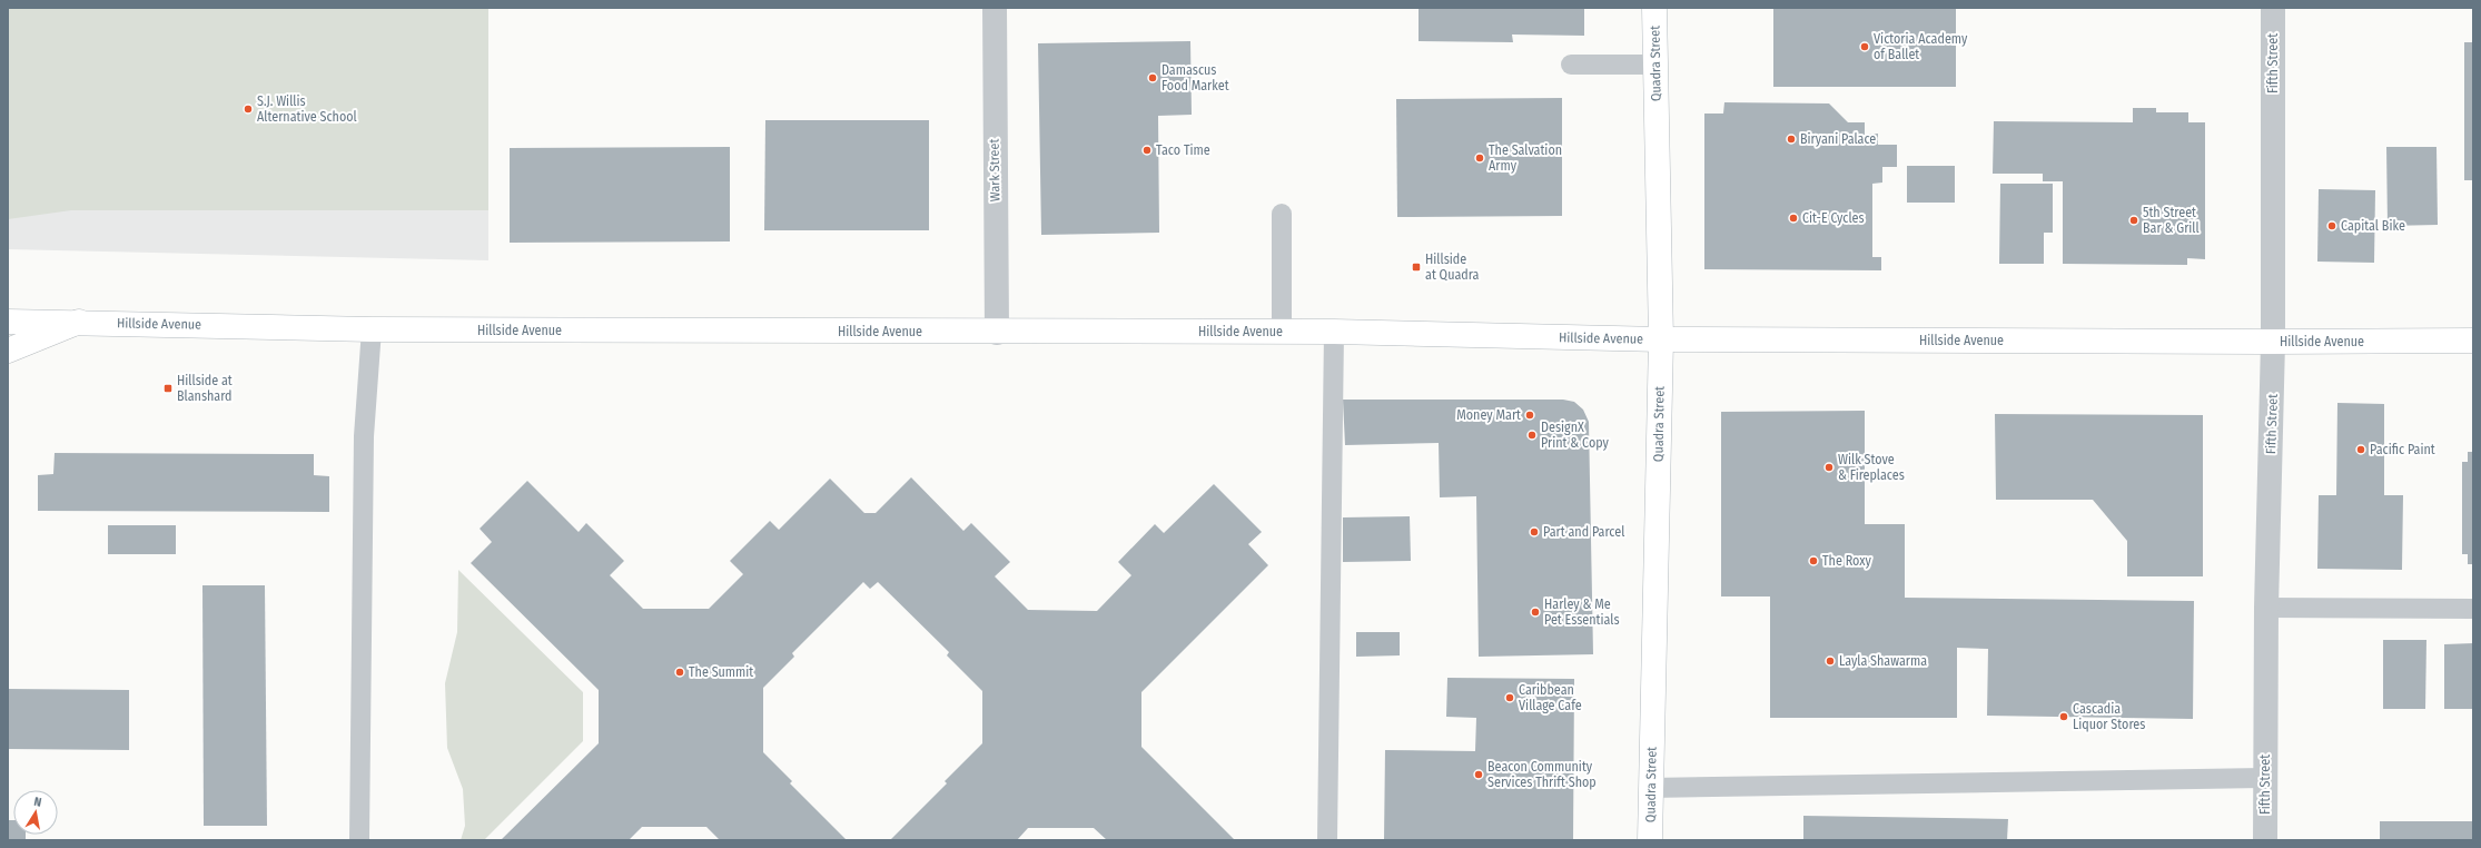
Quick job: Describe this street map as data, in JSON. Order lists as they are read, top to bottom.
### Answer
{
  "streets": {
    "main road": ["Quadra Street", "Hillside Avenue"],
    "street": ["Fifth Street", "Wark Street"]
  },
  "crossings": [
    ["Quadra Street", "Hillside Avenue"],
    ["Fifth Street", "Hillside Avenue"],
    ["Wark Street", "Hillside Avenue"]
  ],
  "places": {
    "other": [
      "Victoria Academy of Ballet",
      "Damascus Food Market",
      "S.J. Willis Alternative School",
      "Biryani Palace",
      "Taco Time",
      "The Salvation Army",
      "Cit-E Cycles",
      "5th Street Bar & Grill",
      "Capital Bike",
      "Money Mart",
      "DesignX Print & Copy",
      "Pacific Paint",
      "Wilk Stove & Fireplaces",
      "Part and Parcel",
      "The Roxy",
      "Harley & Me Pet Essentials",
      "Layla Shawarma",
      "The Summit",
      "Caribbean Village Cafe",
      "Cascadia Liquor Stores",
      "Beacon Community Services Thrift Shop"
    ],
    "transit": ["Hillside at Quadra", "Hillside at Blanshard"]
  },
  "north": "top"
}
